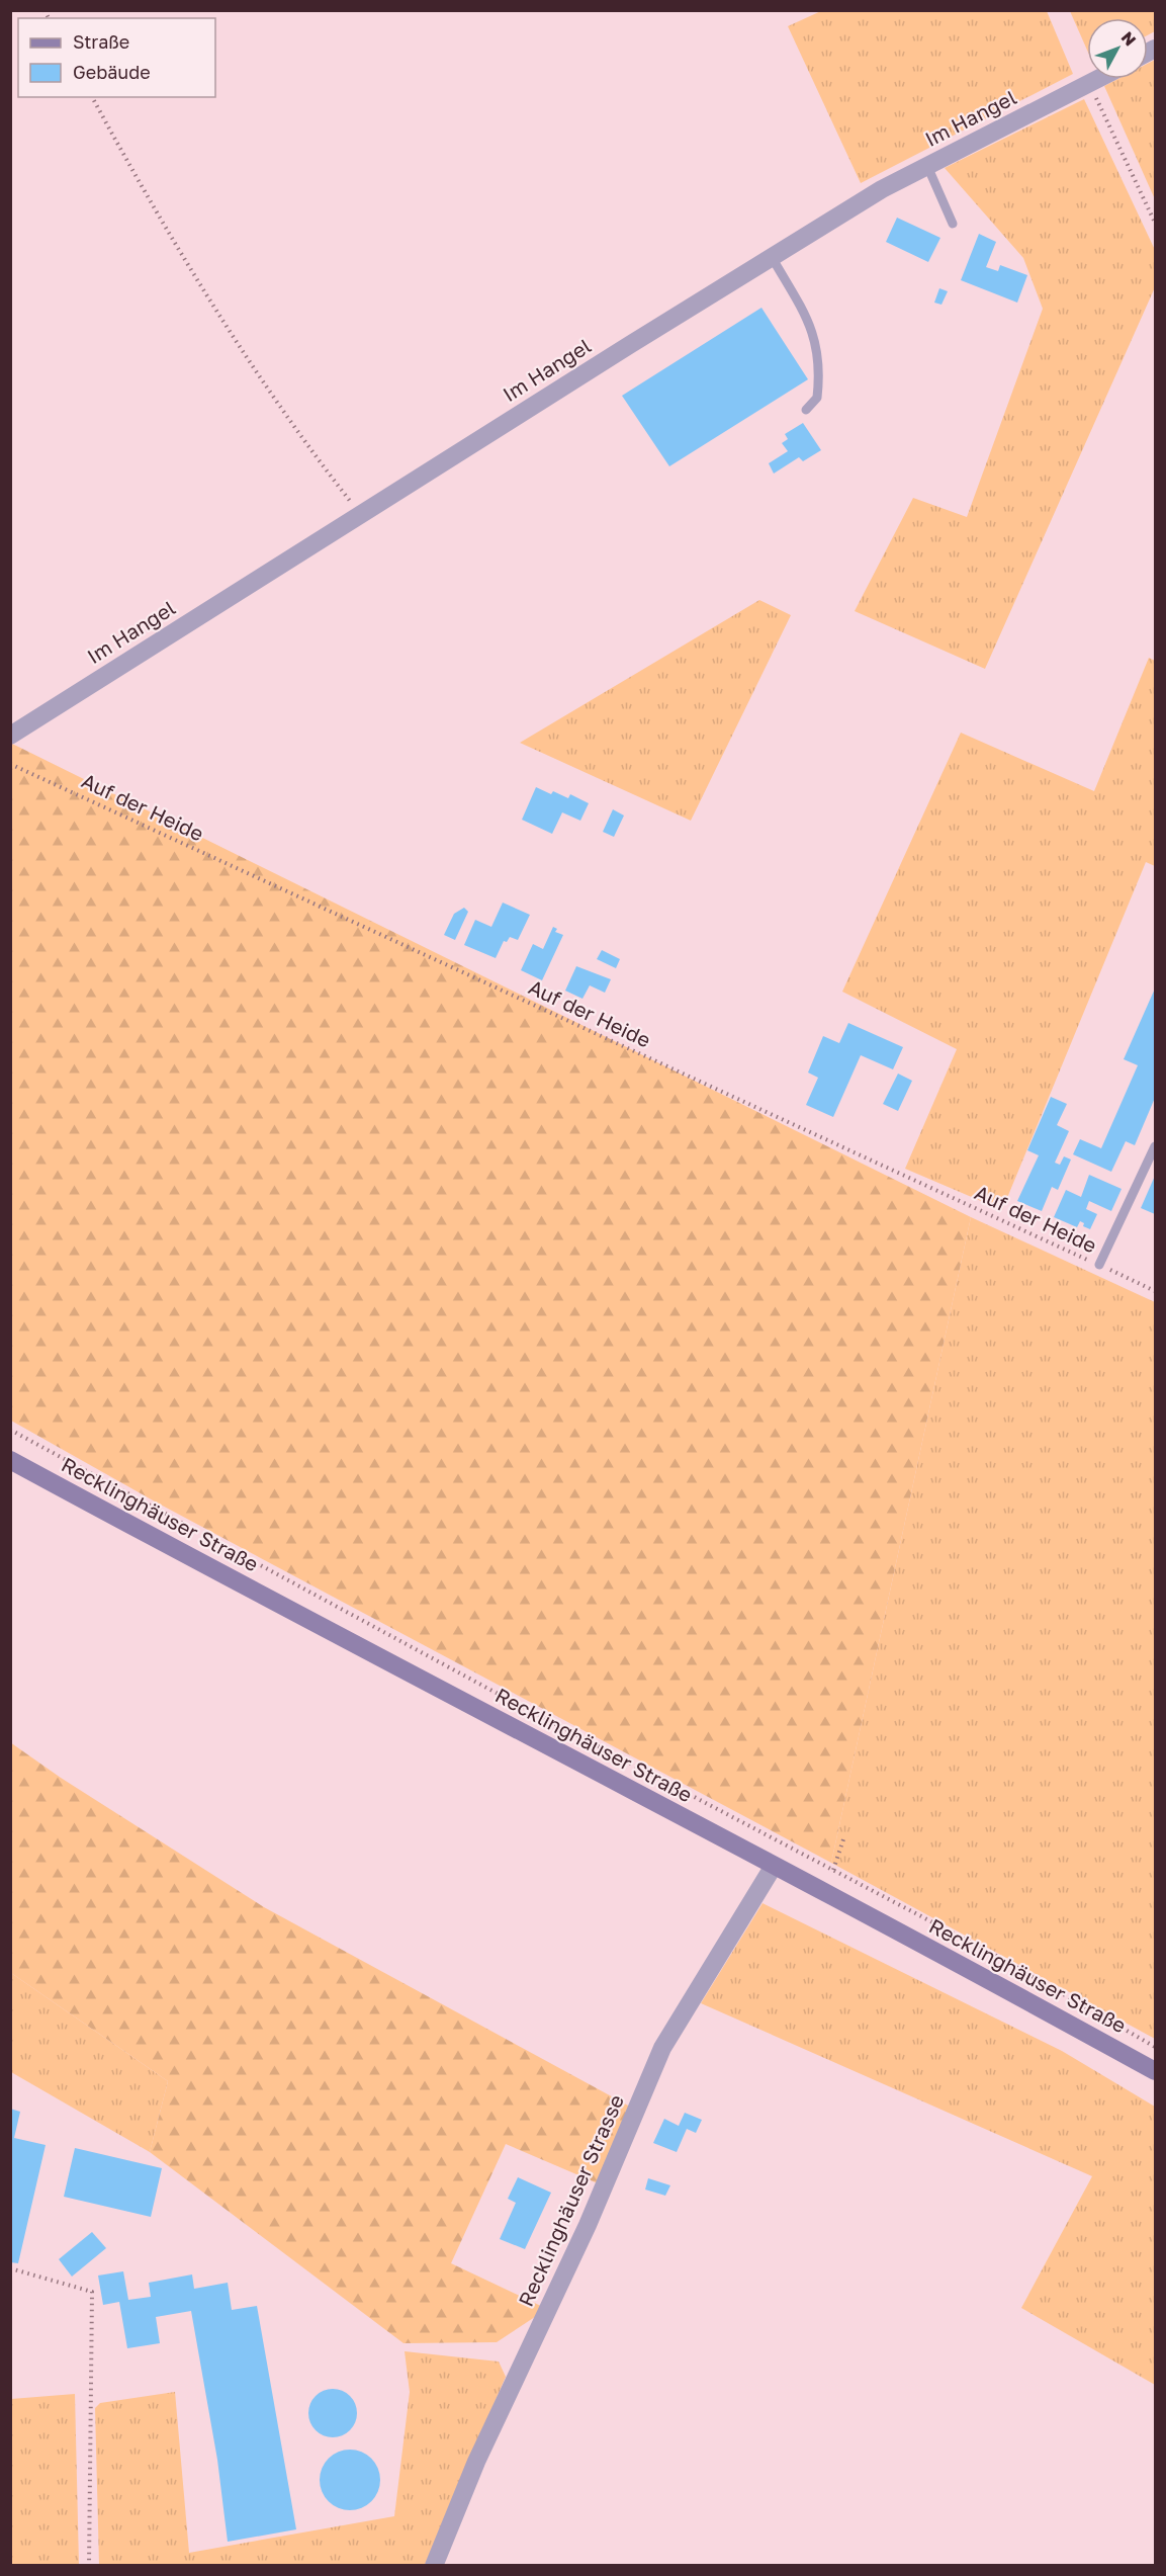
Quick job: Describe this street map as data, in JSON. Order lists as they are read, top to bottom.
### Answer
{
  "streets": {
    "main road": ["Recklinghäuser Straße"],
    "street": ["Im Hangel", "Recklinghäuser Strasse"],
    "path": ["Auf der Heide"]
  },
  "crossings": [
    ["Recklinghäuser Straße", "Recklinghäuser Strasse"]
  ],
  "legend": ["Straße", "Gebäude"],
  "north": "top right"
}
